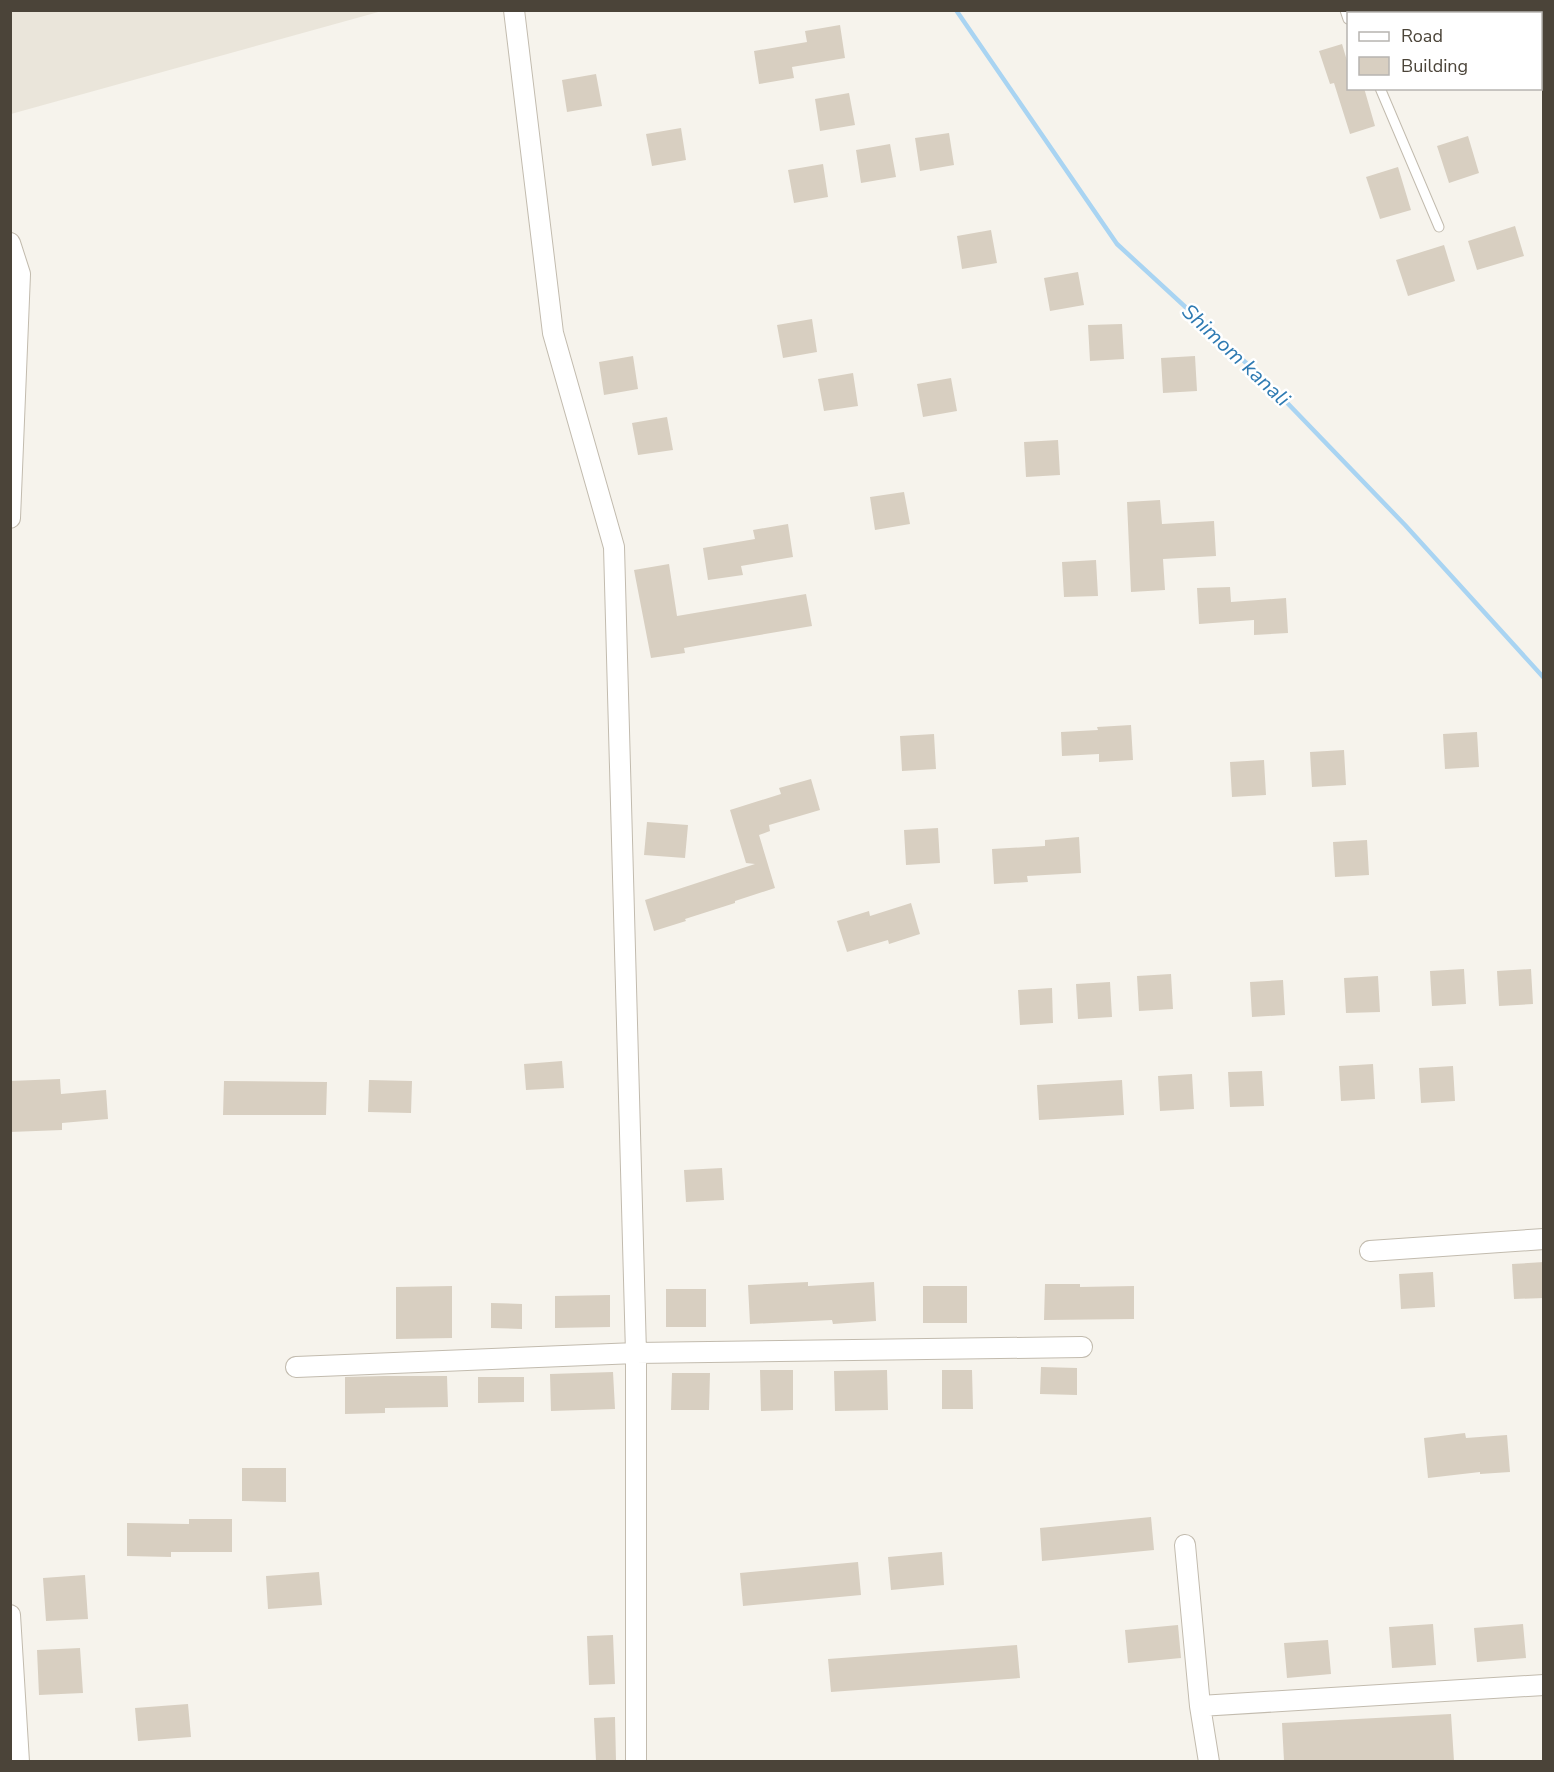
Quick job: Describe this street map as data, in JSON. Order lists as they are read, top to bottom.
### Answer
{
  "water": ["Shimom kanali"],
  "legend": ["Road", "Building"]
}
